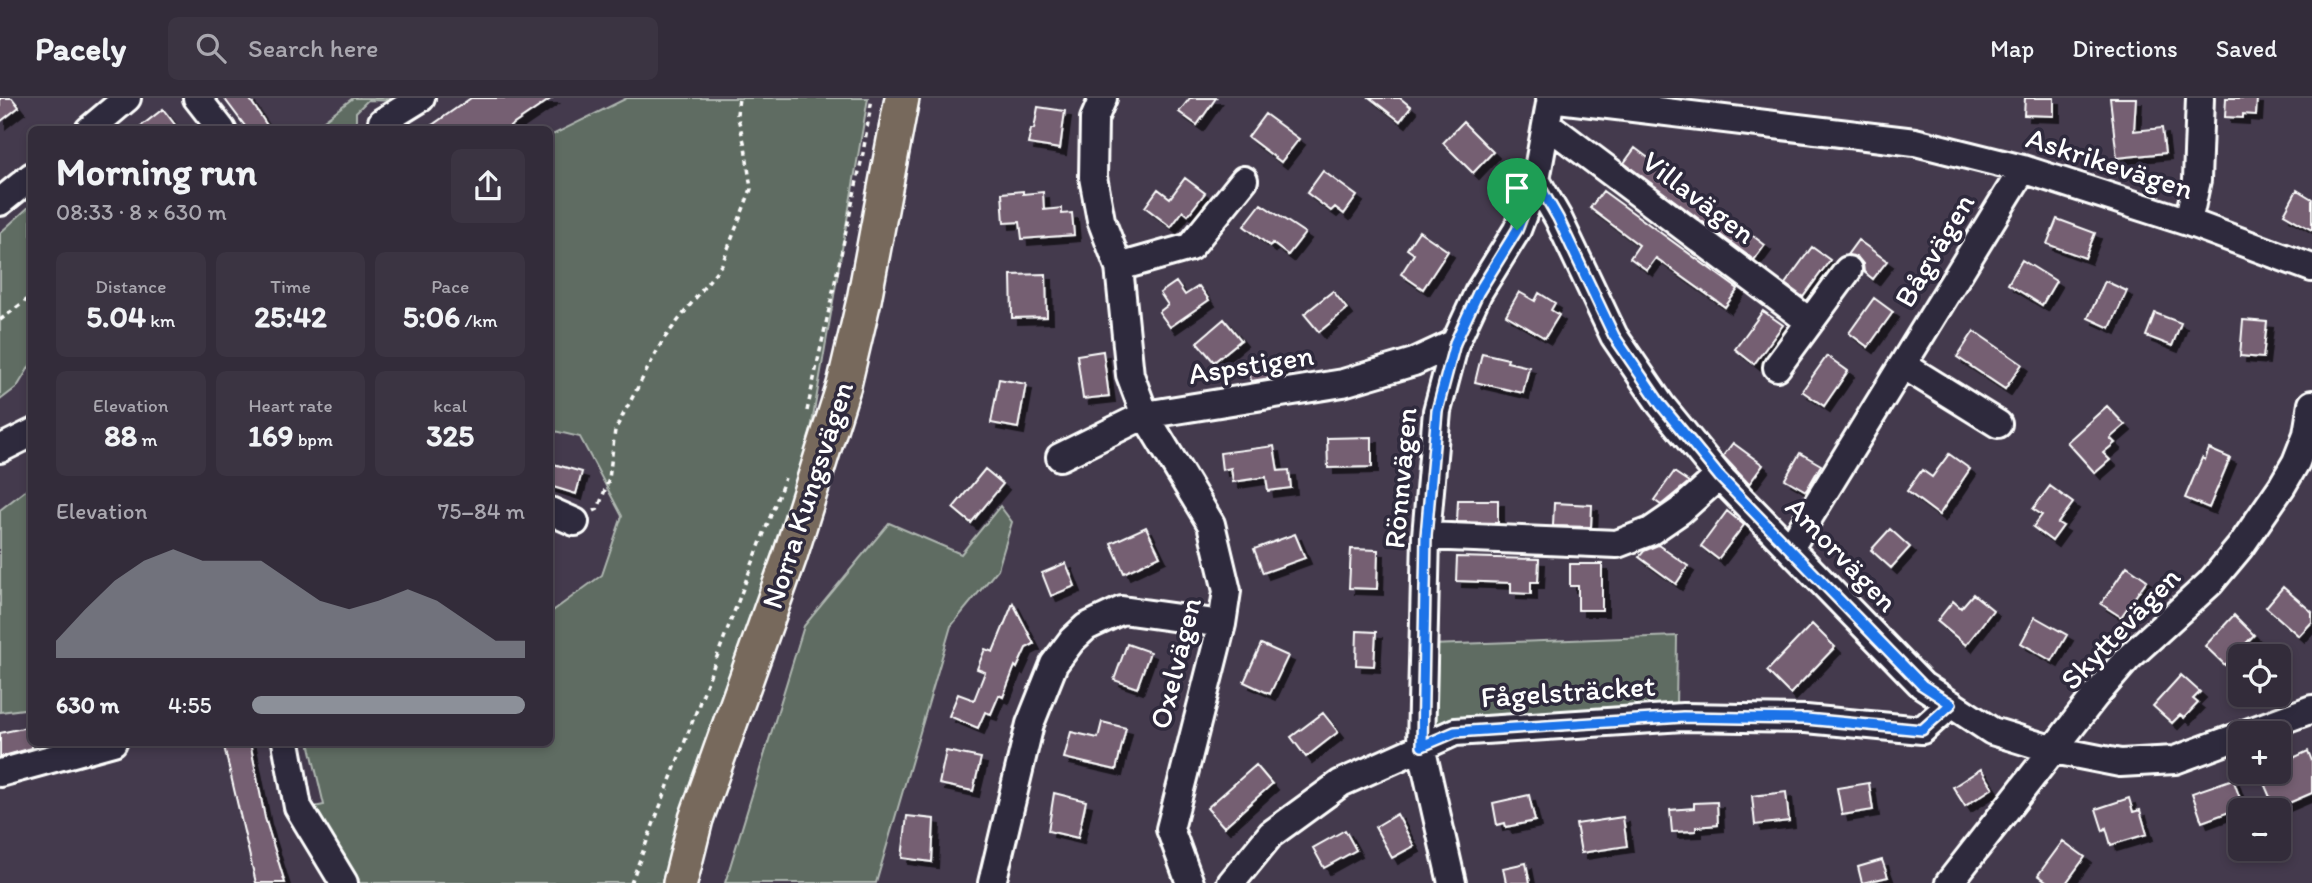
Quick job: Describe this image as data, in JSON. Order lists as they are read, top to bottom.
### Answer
{
  "streets": {
    "main road": ["Norra Kungsvägen"],
    "street": [
      "Askrikevägen",
      "Villavägen",
      "Bågvägen",
      "Aspstigen",
      "Rönnvägen",
      "Amorvägen",
      "Skyttevägen",
      "Oxelvägen",
      "Fågelsträcket"
    ]
  },
  "crossings": [
    ["Askrikevägen", "Bågvägen"],
    ["Askrikevägen", "Rönnvägen"],
    ["Villavägen", "Rönnvägen"],
    ["Bågvägen", "Amorvägen"],
    ["Aspstigen", "Rönnvägen"],
    ["Aspstigen", "Oxelvägen"],
    ["Rönnvägen", "Amorvägen"],
    ["Rönnvägen", "Fågelsträcket"],
    ["Amorvägen", "Skyttevägen"],
    ["Amorvägen", "Fågelsträcket"]
  ],
  "page": {
    "header": "Pacely",
    "search": "Search here",
    "nav": ["Map", "Directions", "Saved"],
    "heading": ["Morning run", "08:33 · 8 × 630 m"],
    "stats": [
      ["Distance", "5.04 km"],
      ["Time", "25:42"],
      ["Pace", "5:06 /km"],
      ["Elevation", "88 m"],
      ["Heart rate", "169 bpm"],
      ["kcal", "325"]
    ],
    "chart": ["Elevation", "75–84 m"],
    "map_buttons": ["+", "−"],
    "list": [
      {
        "name": "630 m",
        "note": "4:55"
      }
    ]
  }
}
